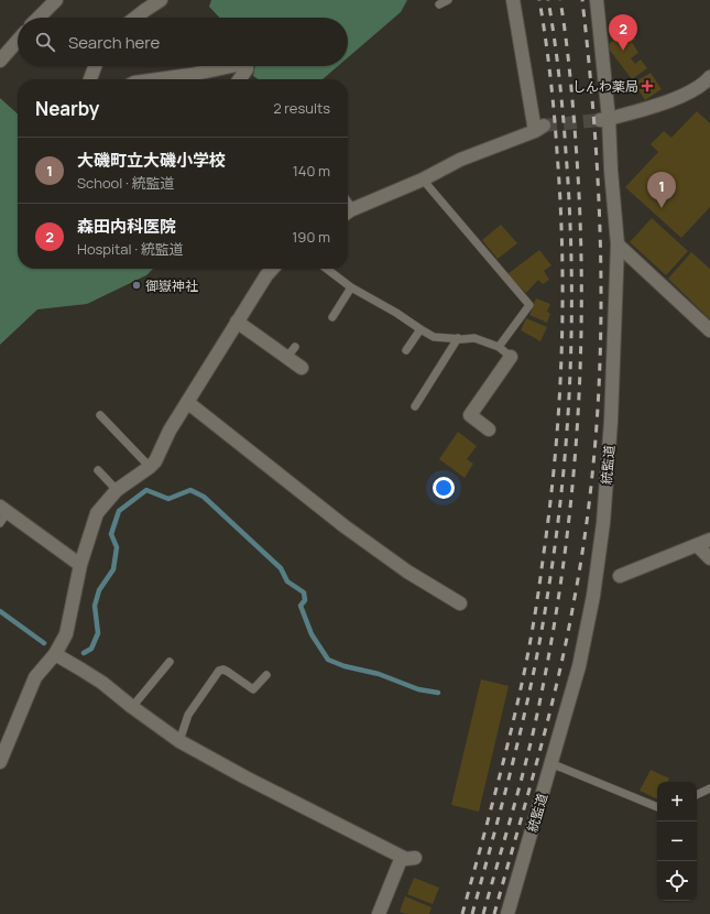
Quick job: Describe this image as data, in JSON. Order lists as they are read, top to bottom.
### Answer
{
  "streets": {
    "street": ["統監道"]
  },
  "places": {
    "health": ["しんわ薬局"],
    "other": ["御嶽神社"]
  },
  "page": {
    "pins": ["2", "1"],
    "search": "Search here",
    "heading": ["Nearby", "2 results"],
    "list": [
      {
        "mark": "1",
        "name": "大磯町立大磯小学校",
        "note": "School · 統監道",
        "value": "140 m"
      },
      {
        "mark": "2",
        "name": "森田内科医院",
        "note": "Hospital · 統監道",
        "value": "190 m"
      }
    ],
    "map_buttons": ["+", "−"]
  }
}
